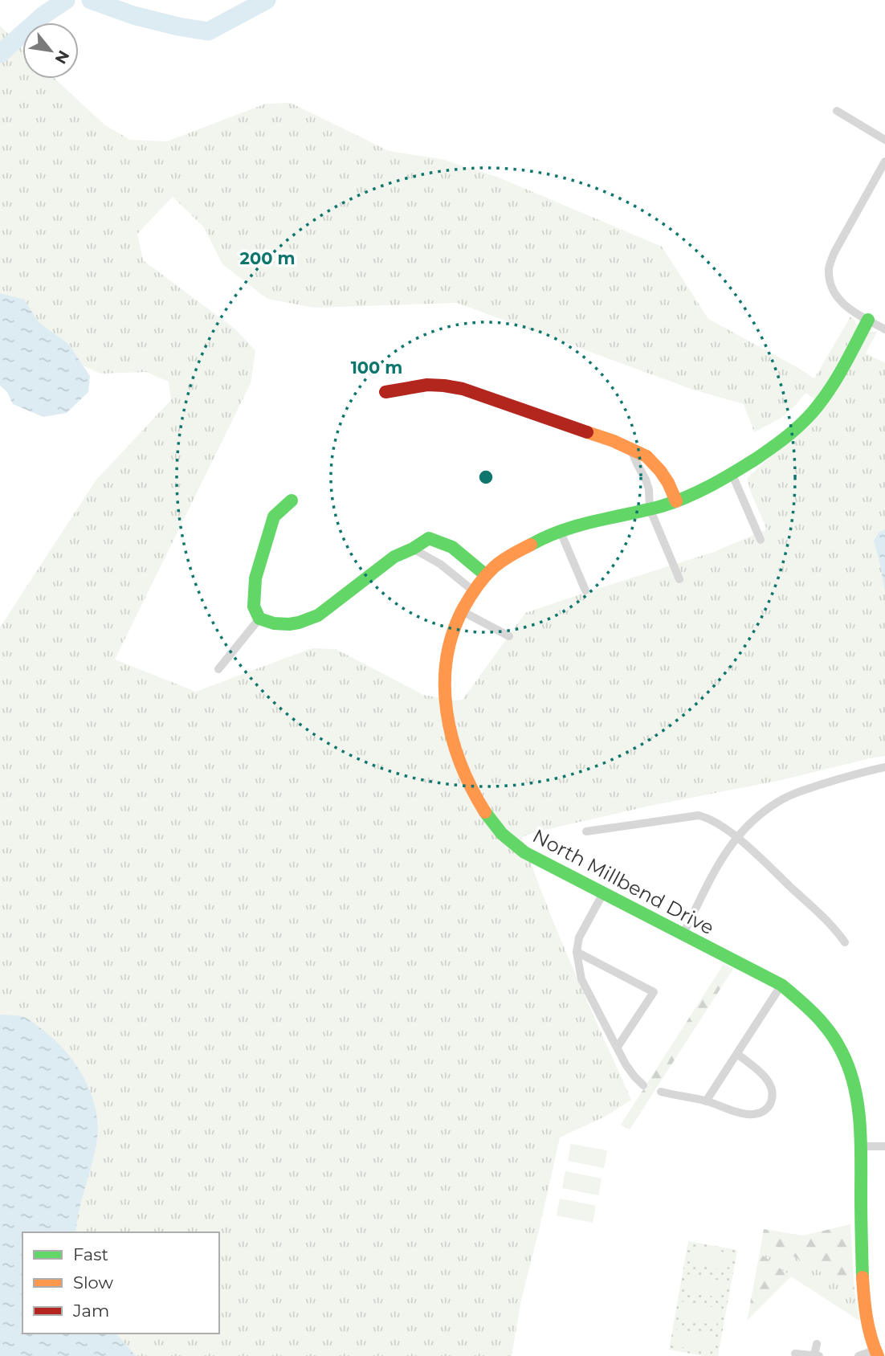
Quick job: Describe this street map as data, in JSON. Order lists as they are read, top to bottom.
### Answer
{
  "streets": {
    "street": ["North Millbend Drive"]
  },
  "legend": ["Fast", "Slow", "Jam"],
  "north": "bottom right",
  "rings": ["200 m", "100 m"]
}
